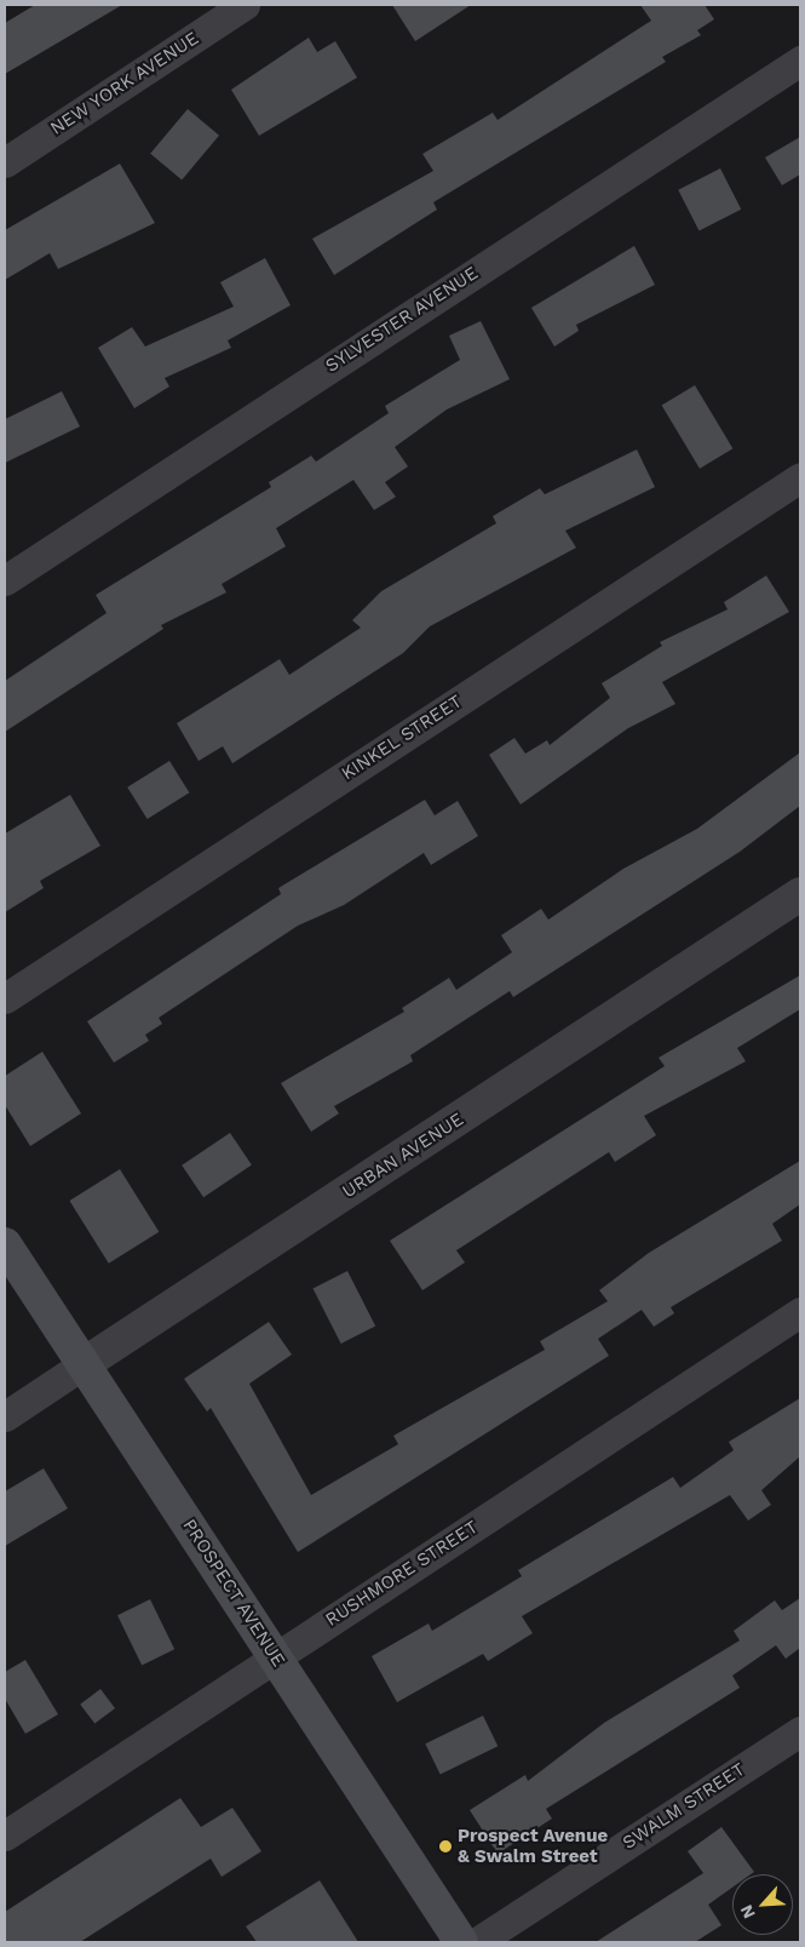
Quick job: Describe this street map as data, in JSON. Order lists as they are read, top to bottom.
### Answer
{
  "streets": {
    "main road": ["PROSPECT AVENUE"],
    "street": [
      "NEW YORK AVENUE",
      "SYLVESTER AVENUE",
      "KINKEL STREET",
      "URBAN AVENUE",
      "RUSHMORE STREET",
      "SWALM STREET"
    ]
  },
  "crossings": [
    ["URBAN AVENUE", "PROSPECT AVENUE"],
    ["RUSHMORE STREET", "PROSPECT AVENUE"]
  ],
  "places": ["Prospect Avenue & Swalm Street"],
  "north": "bottom left"
}
